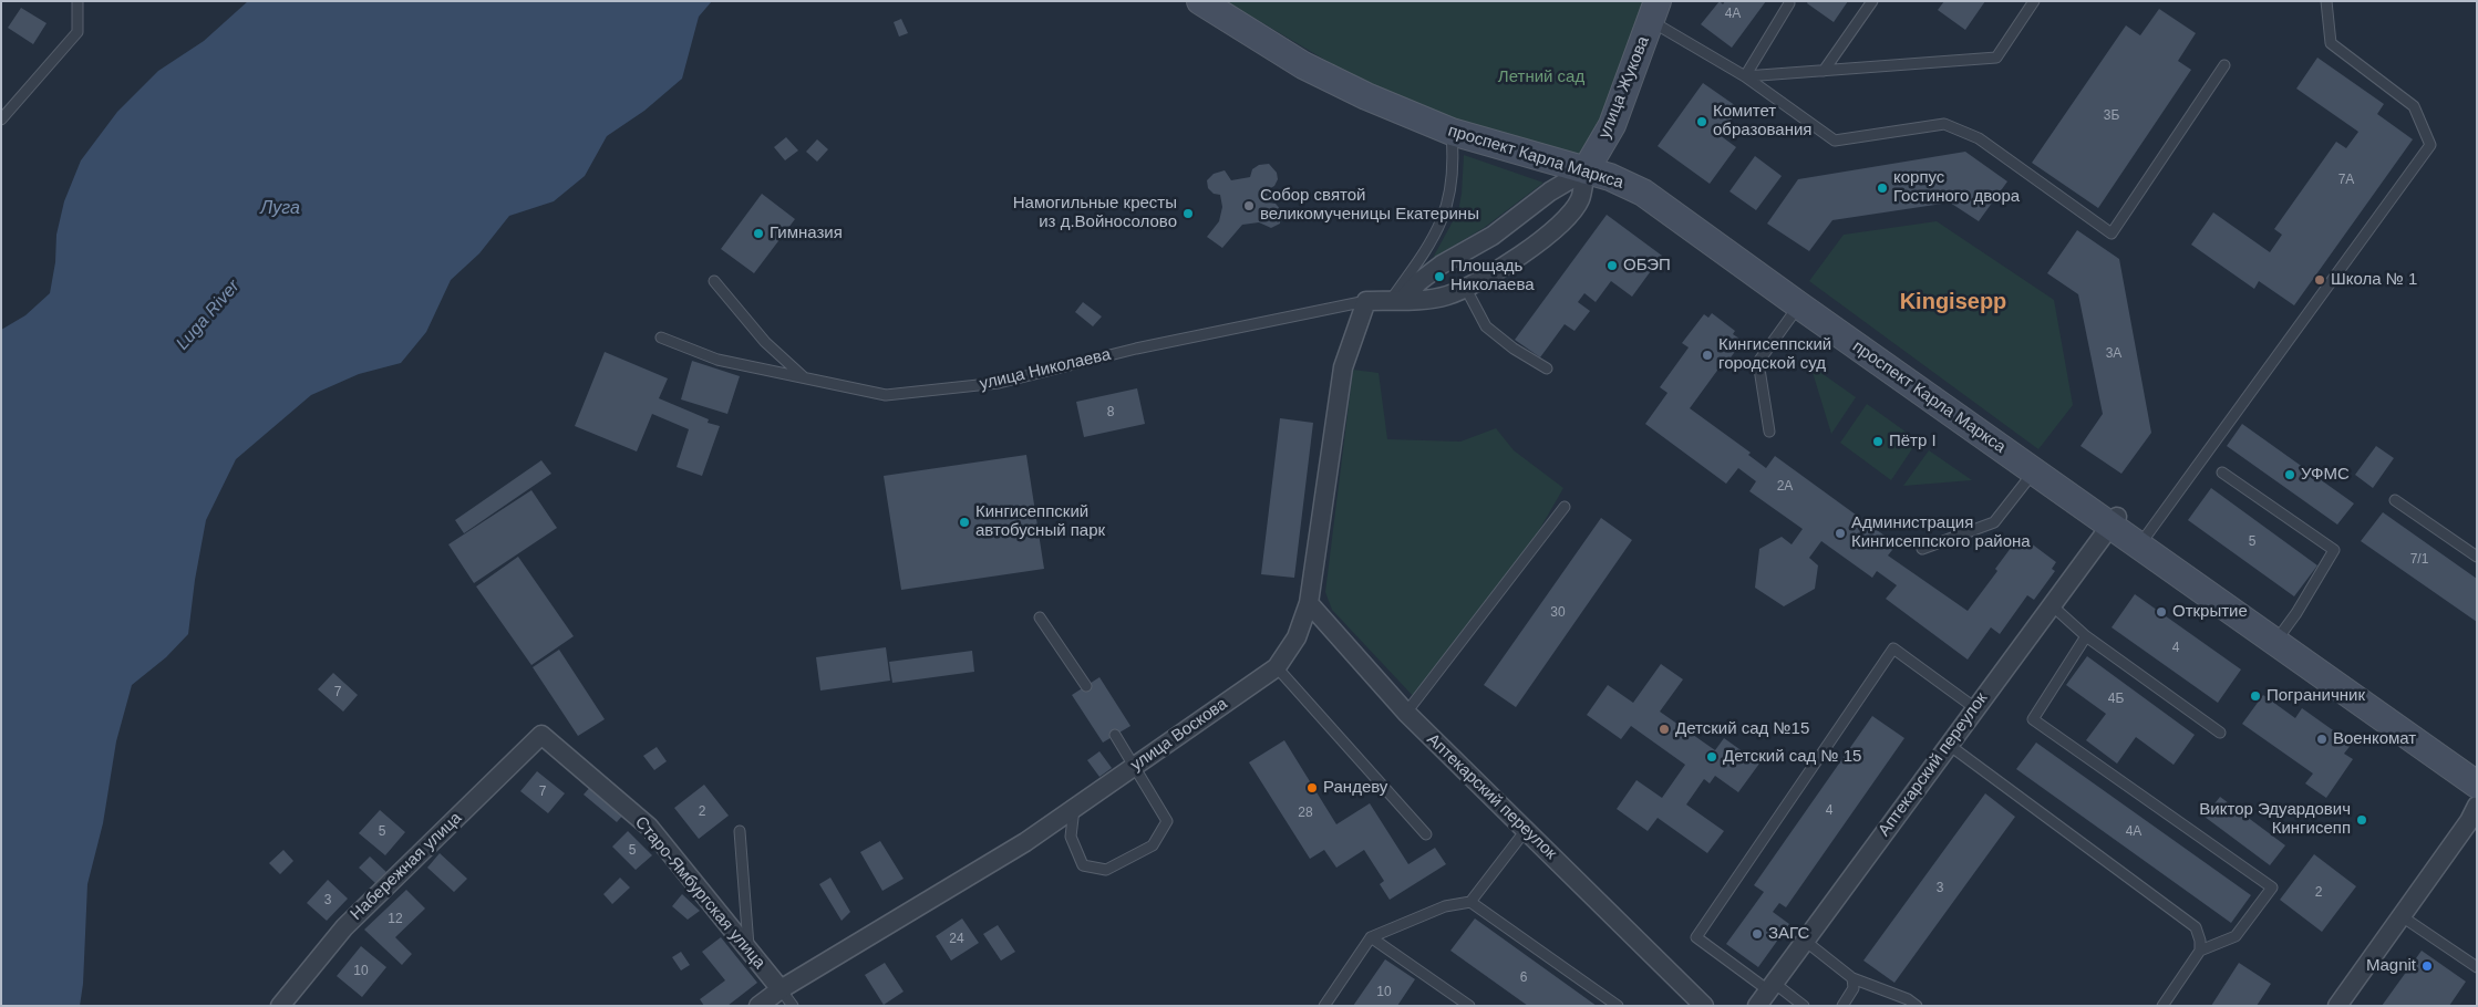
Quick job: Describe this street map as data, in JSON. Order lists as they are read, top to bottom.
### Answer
{
  "streets": {
    "main road": ["улица Жукова", "проспект Карла Маркса"],
    "street": [
      "улица Воскова",
      "Аптекарский переулок",
      "Набережная улица",
      "Старо-Ямбургская улица"
    ],
    "lane": ["улица Николаева"]
  },
  "crossings": [
    ["улица Жукова", "проспект Карла Маркса"],
    ["проспект Карла Маркса", "Аптекарский переулок"],
    ["улица Николаева", "улица Воскова"],
    ["улица Воскова", "Аптекарский переулок"],
    ["улица Воскова", "Старо-Ямбургская улица"],
    ["Набережная улица", "Старо-Ямбургская улица"]
  ],
  "districts": ["Kingisepp"],
  "water": ["Луга", "Luga River"],
  "parks": ["Летний сад"],
  "places": [
    "Комитет образования",
    "корпус Гостиного двора",
    "Собор святой великомученицы Екатерины",
    "Намогильные кресты из д.Войносолово",
    "Гимназия",
    "ОБЭП",
    "Площадь Николаева",
    "Школа № 1",
    "Кингисеппский городской суд",
    "Пётр I",
    "УФМС",
    "Кингисеппский автобусный парк",
    "Администрация Кингисеппского района",
    "Открытие",
    "Пограничник",
    "Детский сад №15",
    "Военкомат",
    "Детский сад № 15",
    "Рандеву",
    "Виктор Эдуардович Кингисепп",
    "ЗАГС",
    "Magnit"
  ],
  "house_numbers": [
    "4А",
    "3Б",
    "7А",
    "3А",
    "8",
    "2А",
    "5",
    "7/1",
    "30",
    "4",
    "7",
    "4Б",
    "7",
    "4",
    "2",
    "28",
    "5",
    "4А",
    "5",
    "3",
    "2",
    "3",
    "12",
    "24",
    "10",
    "6",
    "10"
  ]
}
